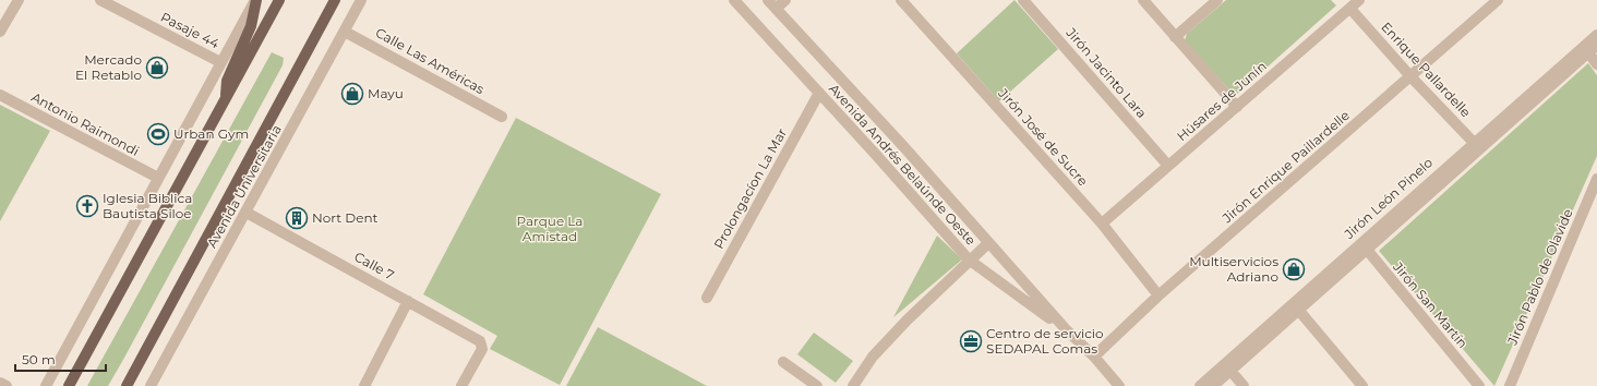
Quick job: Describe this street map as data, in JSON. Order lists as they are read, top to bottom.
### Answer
{
  "streets": {
    "main road": ["Avenida Universitaria"],
    "street": [
      "Pasaje 44",
      "Calle Las Américas",
      "Enrique Pallardelle",
      "Jirón Jacinto Lara",
      "Húsares de Junín",
      "Antonio Raimondi",
      "Jirón José de Sucre",
      "Avenida Andrés Belaúnde Oeste",
      "Jirón Enrique Paillardelle",
      "Prolongacíon La Mar",
      "Jirón León Pinelo",
      "Calle 7",
      "Jirón Pablo de Olavide",
      "Jirón San Martín"
    ]
  },
  "crossings": [
    ["Calle Las Américas", "Avenida Universitaria"],
    ["Enrique Pallardelle", "Húsares de Junín"],
    ["Enrique Pallardelle", "Jirón Enrique Paillardelle"],
    ["Enrique Pallardelle", "Jirón León Pinelo"],
    ["Jirón Jacinto Lara", "Húsares de Junín"],
    ["Húsares de Junín", "Jirón José de Sucre"],
    ["Jirón José de Sucre", "Jirón Enrique Paillardelle"],
    ["Avenida Andrés Belaúnde Oeste", "Jirón Enrique Paillardelle"],
    ["Avenida Andrés Belaúnde Oeste", "Prolongacíon La Mar"],
    ["Avenida Universitaria", "Calle 7"],
    ["Jirón León Pinelo", "Jirón San Martín"]
  ],
  "parks": ["Parque La Amistad"],
  "places": {
    "shop": ["Mercado El Retablo", "Mayu", "Multiservicios Adriano"],
    "sports": ["Urban Gym"],
    "church": ["Iglesia Biblica Bautista Siloe"],
    "building": ["Nort Dent"],
    "office": ["Centro de servicio SEDAPAL Comas"]
  },
  "scale_bar": "50 m"
}
